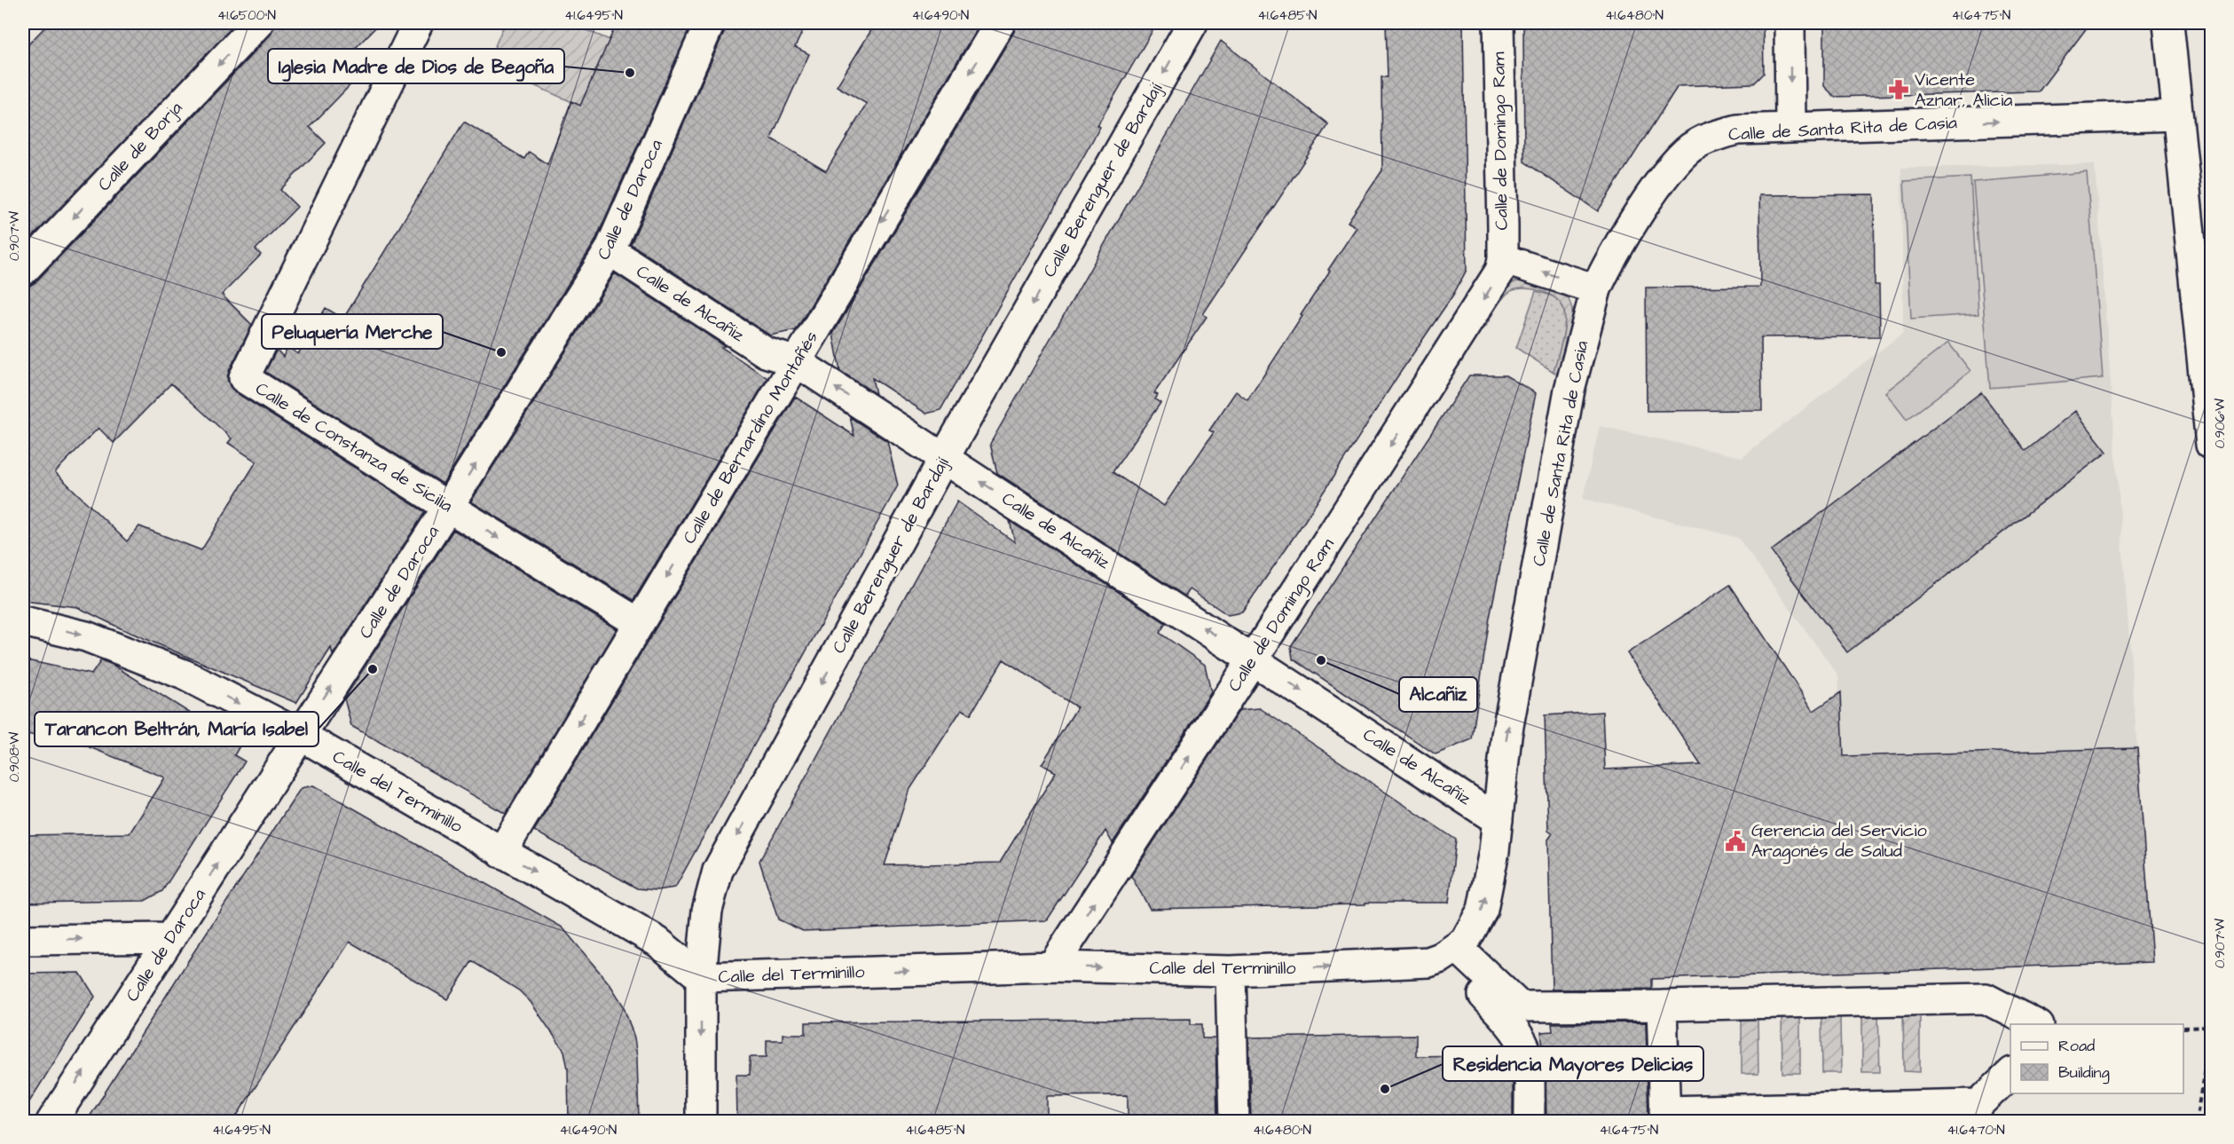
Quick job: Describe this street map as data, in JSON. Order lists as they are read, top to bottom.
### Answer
{
  "streets": {
    "street": [
      "Calle de Santa Rita de Casia",
      "Calle de Domingo Ram",
      "Calle de Borja",
      "Calle Berenguer de Bardají",
      "Calle de Daroca",
      "Calle de Alcañiz",
      "Calle de Bernardino Montañés",
      "Calle de Constanza de Sicilia",
      "Calle del Terminillo"
    ]
  },
  "crossings": [
    ["Calle de Santa Rita de Casia", "Calle de Alcañiz"],
    ["Calle de Santa Rita de Casia", "Calle del Terminillo"],
    ["Calle de Domingo Ram", "Calle de Alcañiz"],
    ["Calle de Domingo Ram", "Calle del Terminillo"],
    ["Calle Berenguer de Bardají", "Calle de Alcañiz"],
    ["Calle Berenguer de Bardají", "Calle del Terminillo"],
    ["Calle de Daroca", "Calle de Alcañiz"],
    ["Calle de Daroca", "Calle de Constanza de Sicilia"],
    ["Calle de Daroca", "Calle del Terminillo"],
    ["Calle de Alcañiz", "Calle de Bernardino Montañés"],
    ["Calle de Bernardino Montañés", "Calle de Constanza de Sicilia"],
    ["Calle de Bernardino Montañés", "Calle del Terminillo"]
  ],
  "one_way": [
    "Calle de Santa Rita de Casia",
    "Calle de Borja",
    "Calle Berenguer de Bardají",
    "Calle de Daroca",
    "Calle de Bernardino Montañés",
    "Calle del Terminillo"
  ],
  "places": {
    "other": [
      "Iglesia Madre de Dios de Begoña",
      "Peluquería Merche",
      "Alcañiz",
      "Tarancon Beltrán, María Isabel",
      "Residencia Mayores Delicias"
    ],
    "pharmacy": ["Vicente Aznar, Alicia"],
    "public building": ["Gerencia del Servicio Aragonés de Salud"]
  },
  "legend": ["Road", "Building"],
  "coordinates": [
    "41.6500°N",
    "41.6495°N",
    "41.6490°N",
    "41.6485°N",
    "41.6480°N",
    "41.6475°N",
    "0.907°W",
    "0.906°W",
    "0.908°W",
    "41.6470°N"
  ]
}
